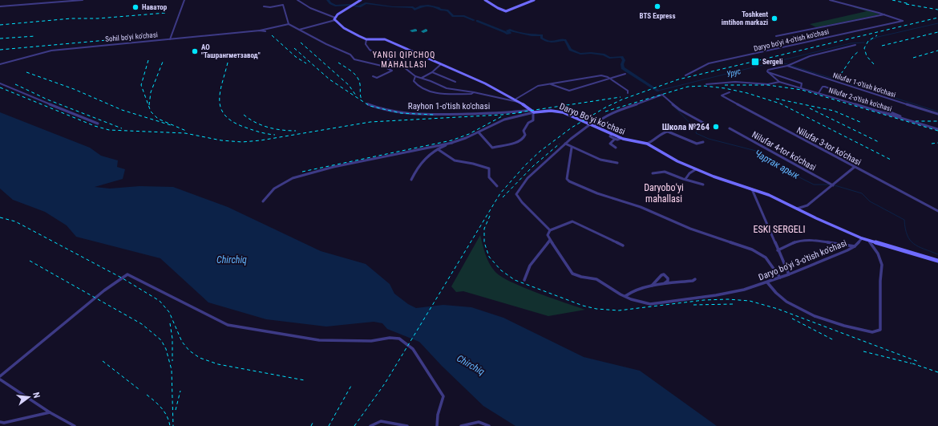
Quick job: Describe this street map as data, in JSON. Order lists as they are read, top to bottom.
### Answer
{
  "streets": {
    "street": [
      "Sohil bo'yi ko'chasi",
      "Daryo bo'yi 4-o'tish ko'chasi",
      "Nilufar 1-o'tish ko'chasi",
      "Nilufar 2-o'tish ko'chasi",
      "Rayhon 1-o'tish ko'chasi",
      "Daryo Boʻyi koʻchasi",
      "Nilufar 3-tor ko'chasi",
      "Nilufar 4-tor ko'chasi",
      "Daryo bo'yi 3-o'tish ko'chasi"
    ]
  },
  "crossings": [
    ["Rayhon 1-o'tish ko'chasi", "Daryo Boʻyi koʻchasi"],
    ["Daryo Boʻyi koʻchasi", "Daryo bo'yi 3-o'tish ko'chasi"]
  ],
  "districts": ["YANGI QIPCHOQ MAHALLASI", "Daryoboʻyi mahallasi", "ESKI SERGELI"],
  "water": ["Урус", "Чартак арык", "Chirchiq"],
  "places": {
    "other": [
      "BTS Express",
      "Наватор",
      "Toshkent imtihon markazi",
      "АО \"Ташрангметзавод\"",
      "Школа №264"
    ],
    "transit": ["Sergeli"]
  },
  "north": "right"
}
